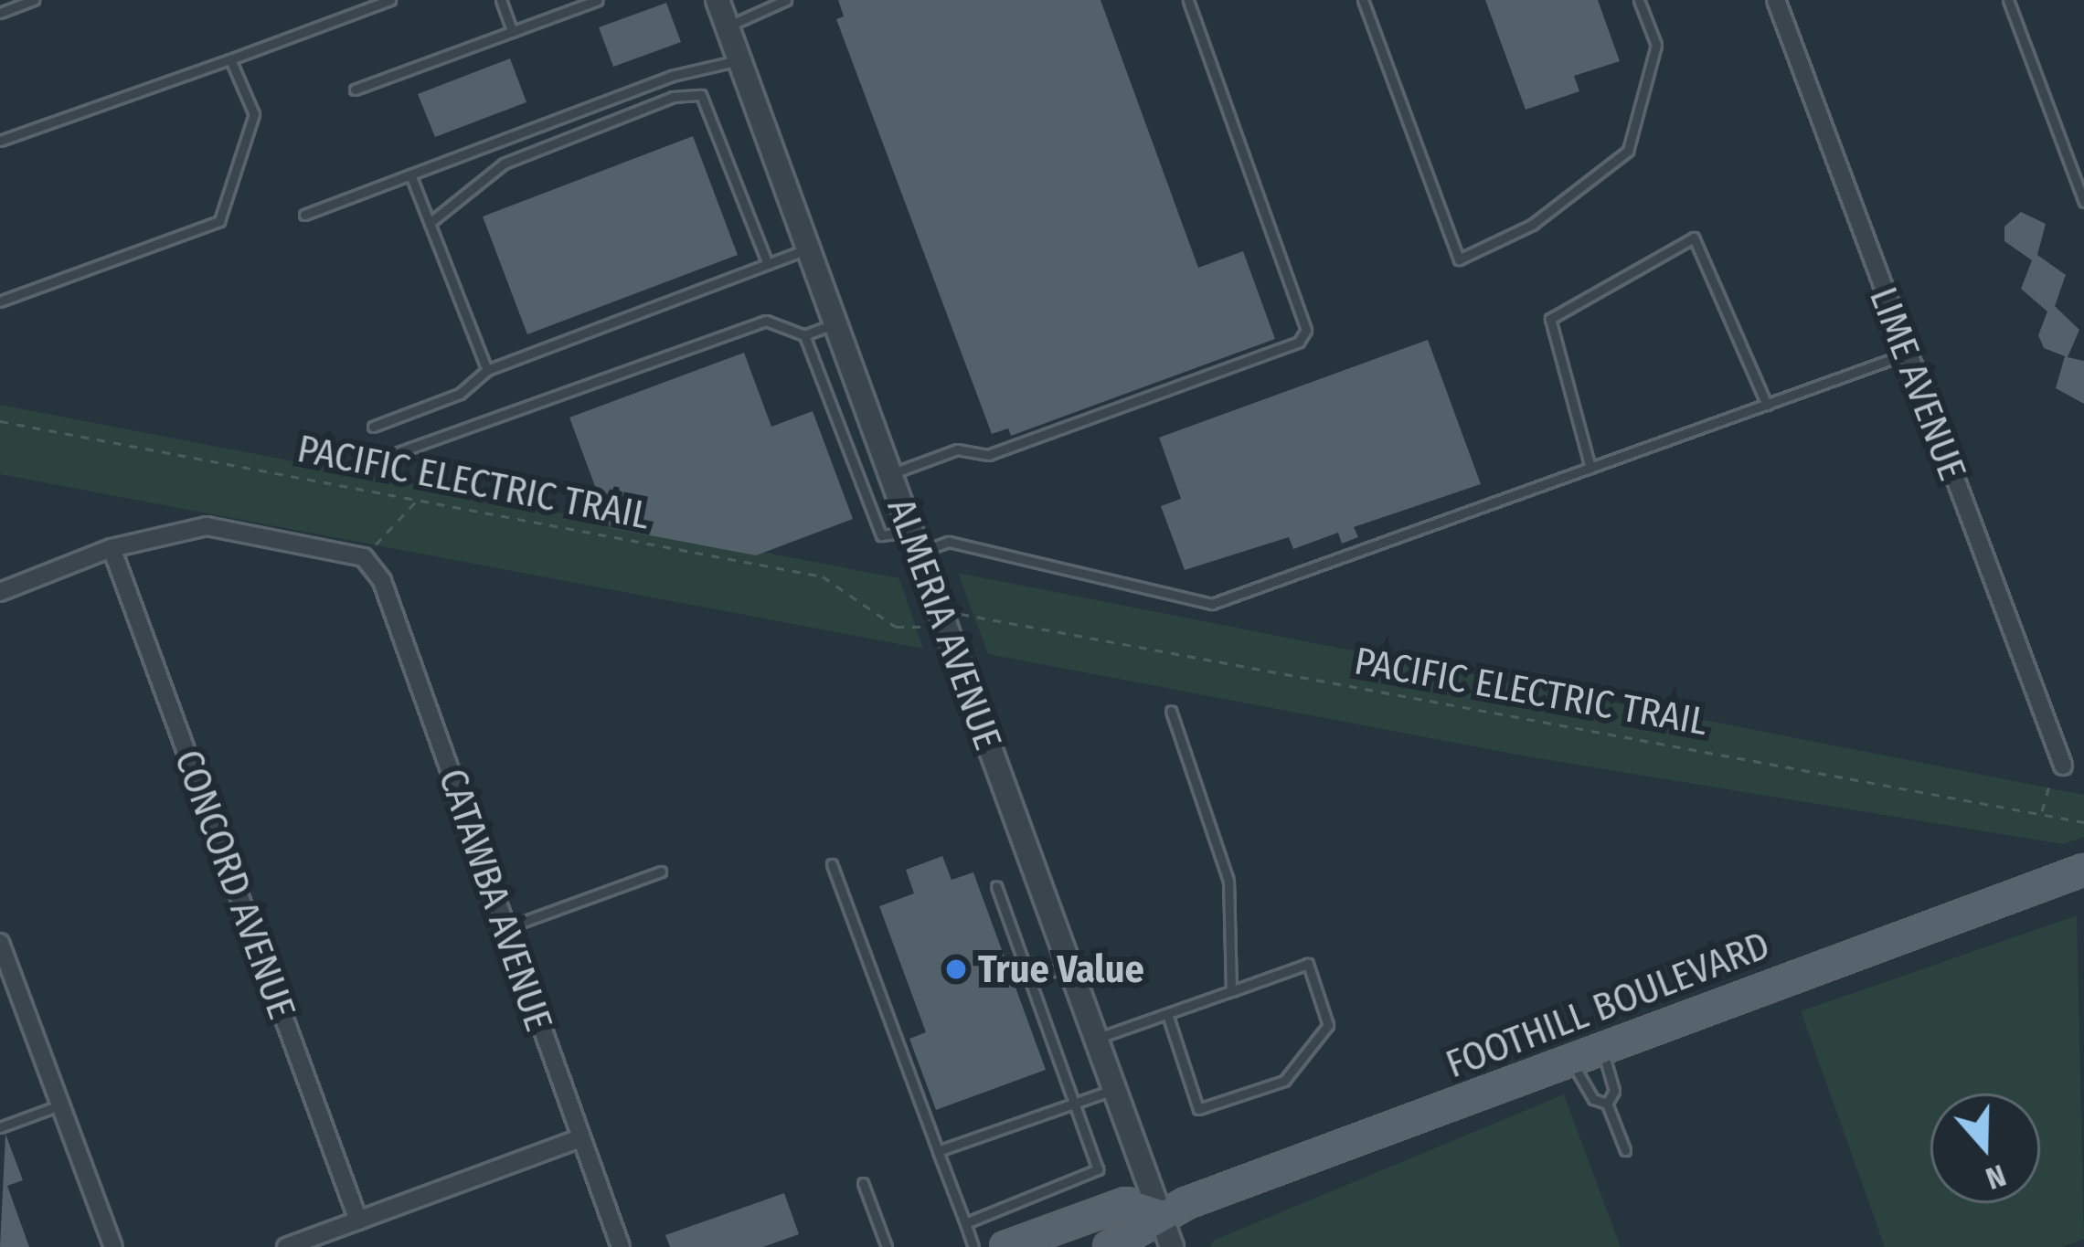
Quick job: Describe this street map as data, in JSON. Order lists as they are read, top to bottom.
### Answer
{
  "streets": {
    "main road": ["FOOTHILL BOULEVARD"],
    "street": [
      "LIME AVENUE",
      "ALMERIA AVENUE",
      "CONCORD AVENUE",
      "CATAWBA AVENUE"
    ],
    "path": ["PACIFIC ELECTRIC TRAIL"]
  },
  "crossings": [
    ["ALMERIA AVENUE", "FOOTHILL BOULEVARD"]
  ],
  "places": ["True Value"],
  "north": "bottom"
}
